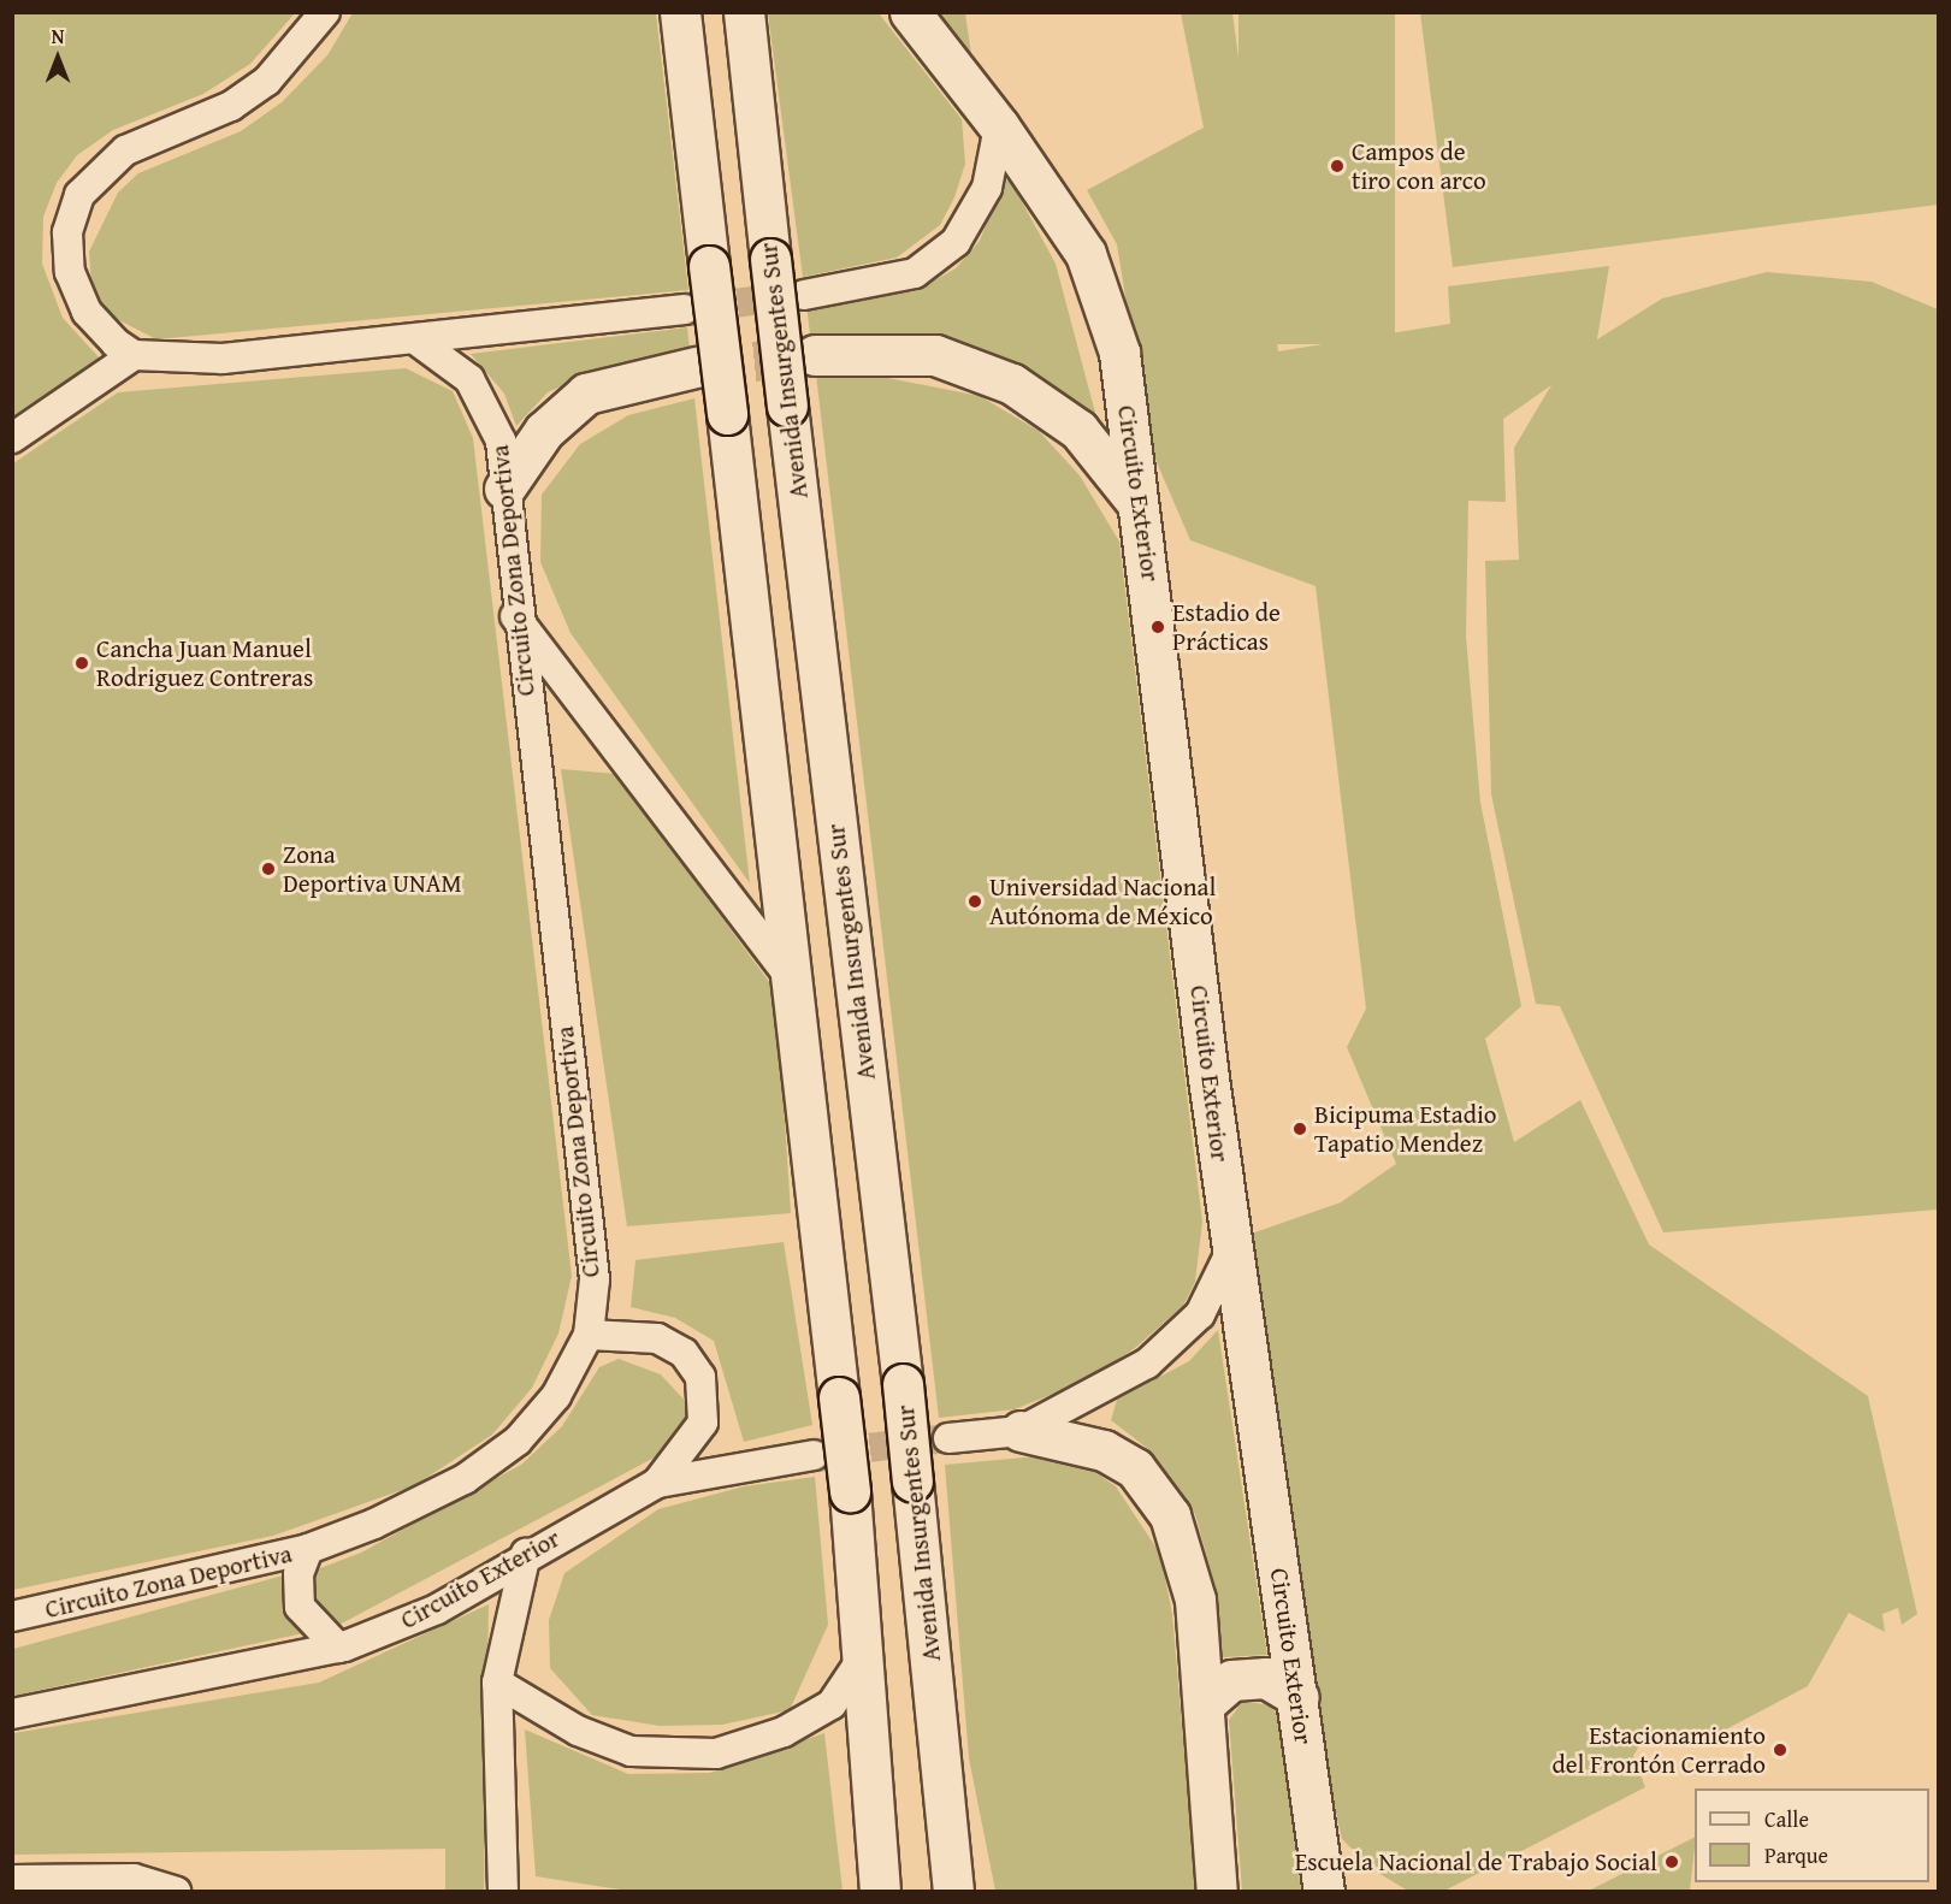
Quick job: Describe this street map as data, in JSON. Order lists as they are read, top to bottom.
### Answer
{
  "streets": {
    "main road": ["Avenida Insurgentes Sur", "Circuito Exterior"],
    "street": ["Circuito Zona Deportiva"]
  },
  "places": [
    "Campos de tiro con arco",
    "Estadio de Prácticas",
    "Cancha Juan Manuel Rodriguez Contreras",
    "Zona Deportiva UNAM",
    "Universidad Nacional Autónoma de México",
    "Bicipuma Estadio Tapatio Mendez",
    "Estacionamiento del Frontón Cerrado",
    "Escuela Nacional de Trabajo Social"
  ],
  "legend": ["Calle", "Parque"],
  "north": "top"
}
